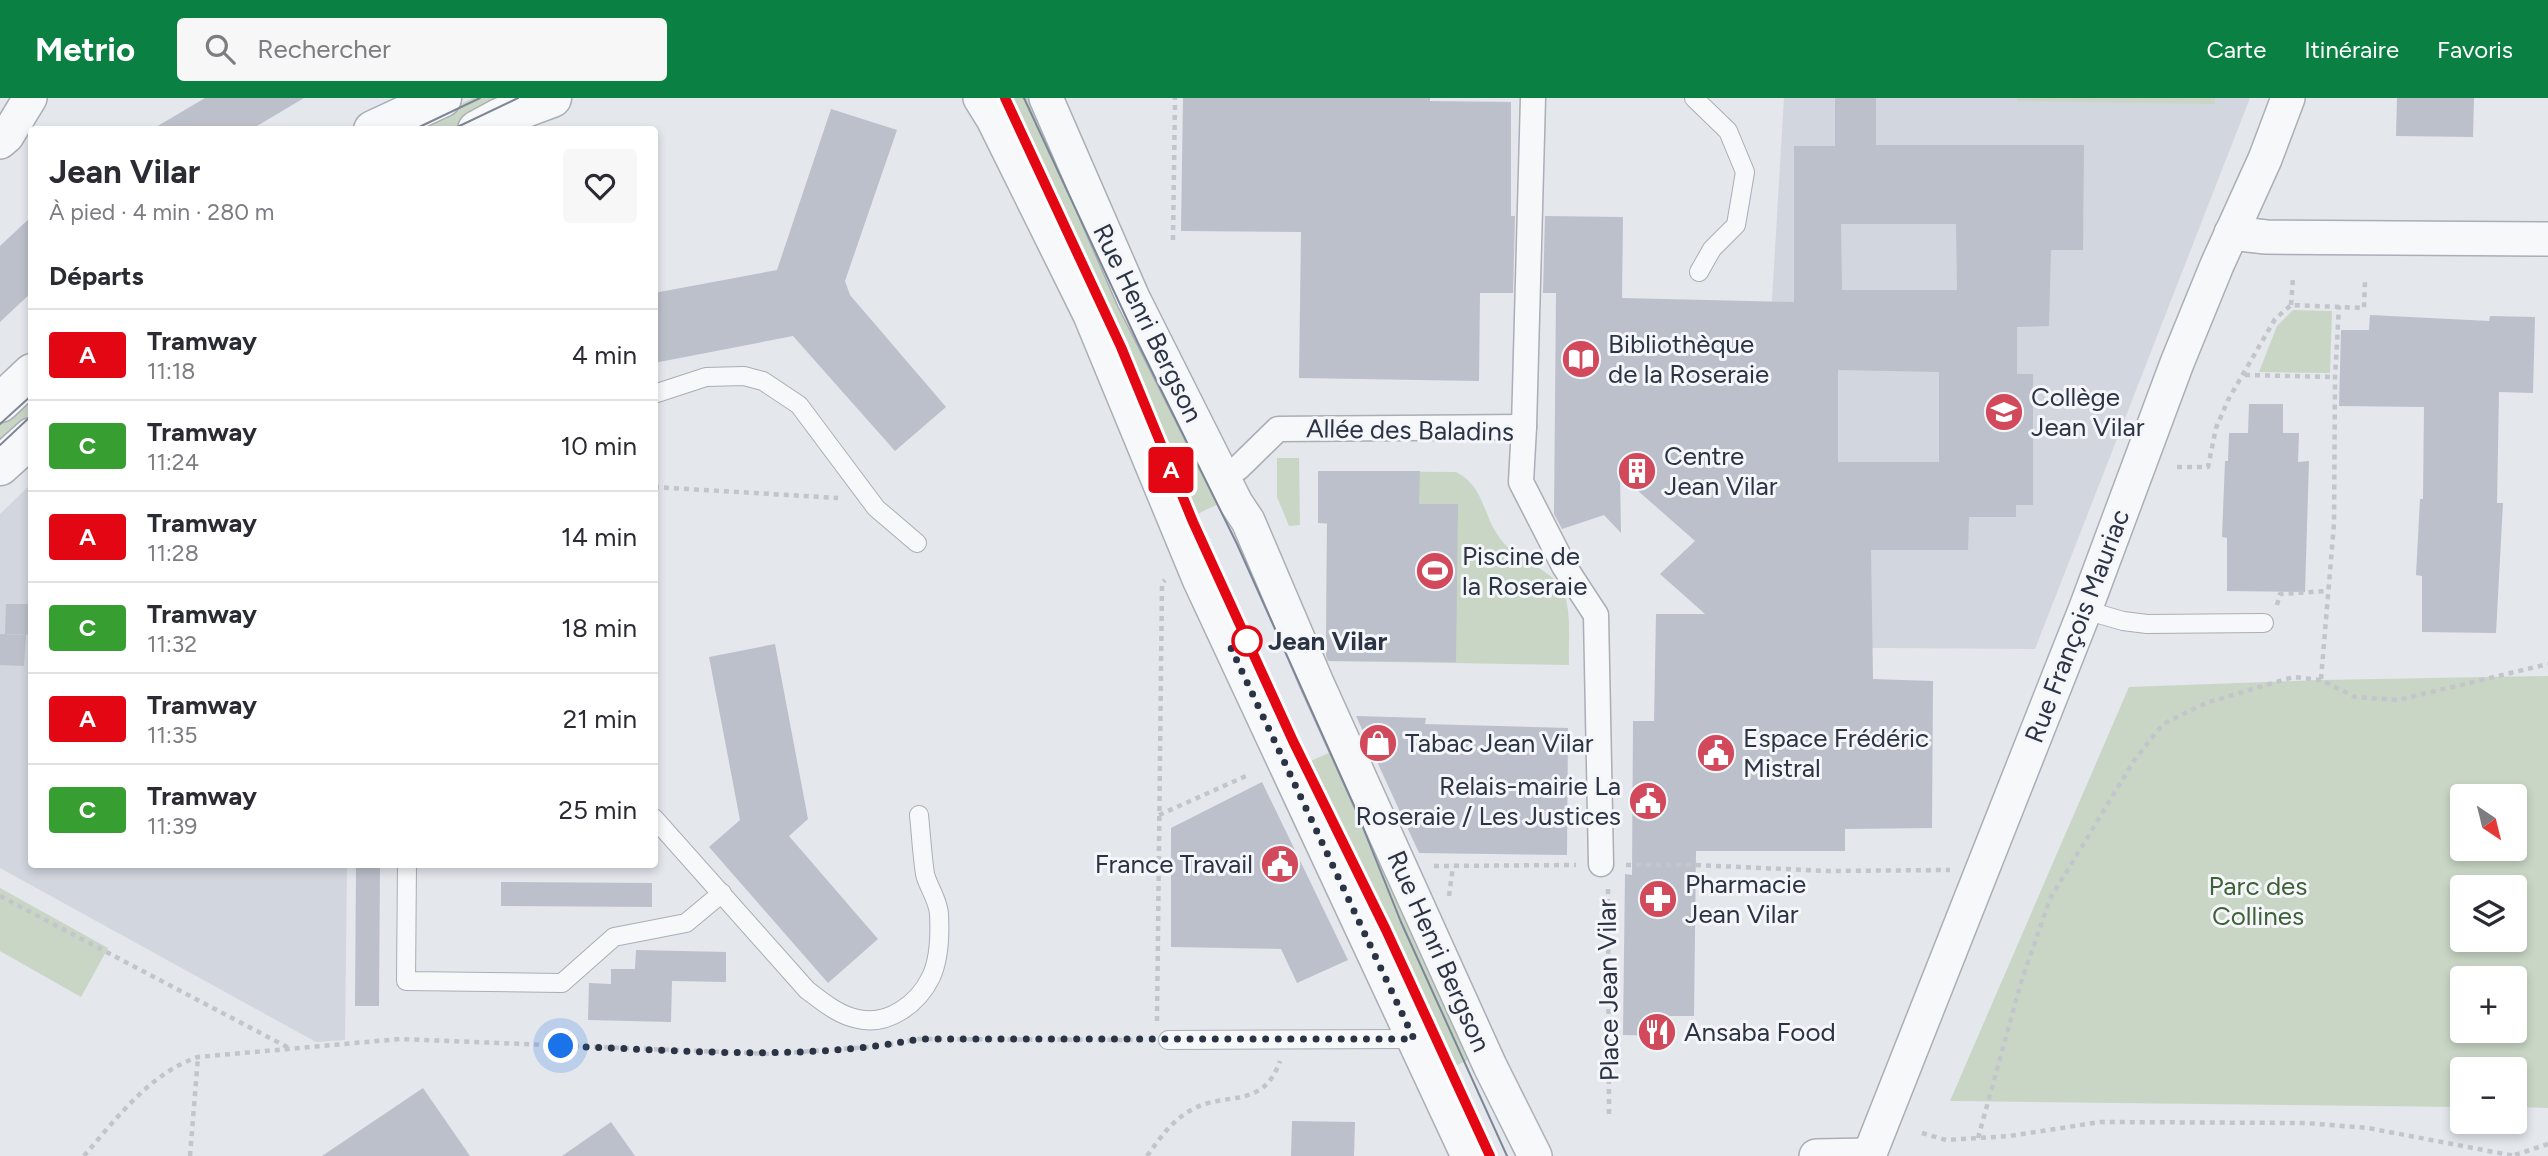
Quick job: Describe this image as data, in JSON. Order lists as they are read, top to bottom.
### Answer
{
  "streets": {
    "street": ["Rue Henri Bergson", "Allée des Baladins", "Rue François Mauriac"],
    "path": ["Place Jean Vilar"]
  },
  "crossings": [
    ["Allée des Baladins", "Place Jean Vilar"]
  ],
  "parks": ["Parc des Collines"],
  "places": {
    "library": ["Bibliothèque de la Roseraie"],
    "school or university": ["Collège Jean Vilar"],
    "building": ["Centre Jean Vilar"],
    "sports": ["Piscine de la Roseraie"],
    "other": ["Jean Vilar"],
    "shop": ["Tabac Jean Vilar"],
    "public building": ["Espace Frédéric Mistral", "Relais-mairie La Roseraie / Les Justices", "France Travail"],
    "pharmacy": ["Pharmacie Jean Vilar"],
    "restaurant": ["Ansaba Food"]
  },
  "lines": ["tram line A"],
  "north": "bottom right",
  "page": {
    "header": "Metrio",
    "search": "Rechercher",
    "nav": ["Carte", "Itinéraire", "Favoris"],
    "on_map": "A",
    "heading": [
      ["Jean Vilar", "À pied · 4 min · 280 m"],
      "Départs"
    ],
    "list": [
      {
        "mark": "A",
        "name": "Tramway",
        "note": "11:18",
        "value": "4 min"
      },
      {
        "mark": "C",
        "name": "Tramway",
        "note": "11:24",
        "value": "10 min"
      },
      {
        "mark": "A",
        "name": "Tramway",
        "note": "11:28",
        "value": "14 min"
      },
      {
        "mark": "C",
        "name": "Tramway",
        "note": "11:32",
        "value": "18 min"
      },
      {
        "mark": "A",
        "name": "Tramway",
        "note": "11:35",
        "value": "21 min"
      },
      {
        "mark": "C",
        "name": "Tramway",
        "note": "11:39",
        "value": "25 min"
      }
    ],
    "map_buttons": ["+", "−"]
  }
}
